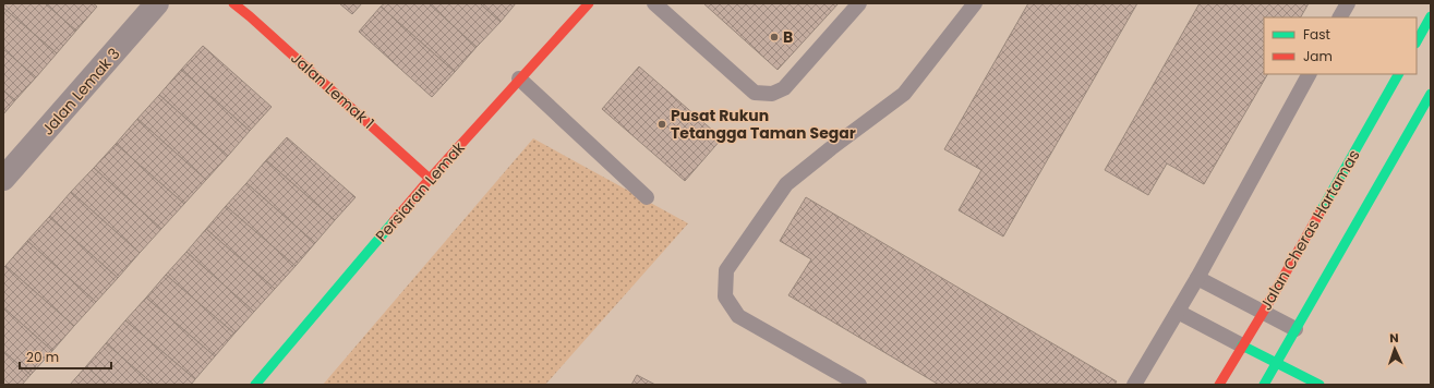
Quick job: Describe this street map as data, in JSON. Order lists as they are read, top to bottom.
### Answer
{
  "streets": {
    "main road": ["Jalan Lemak 1", "Persiaran Lemak", "Jalan Cheras Hartamas"],
    "street": ["Jalan Lemak 3"]
  },
  "crossings": [
    ["Jalan Lemak 1", "Persiaran Lemak"]
  ],
  "places": ["B", "Pusat Rukun Tetangga Taman Segar"],
  "legend": ["Fast", "Jam"],
  "scale_bar": "20 m",
  "north": "top"
}
